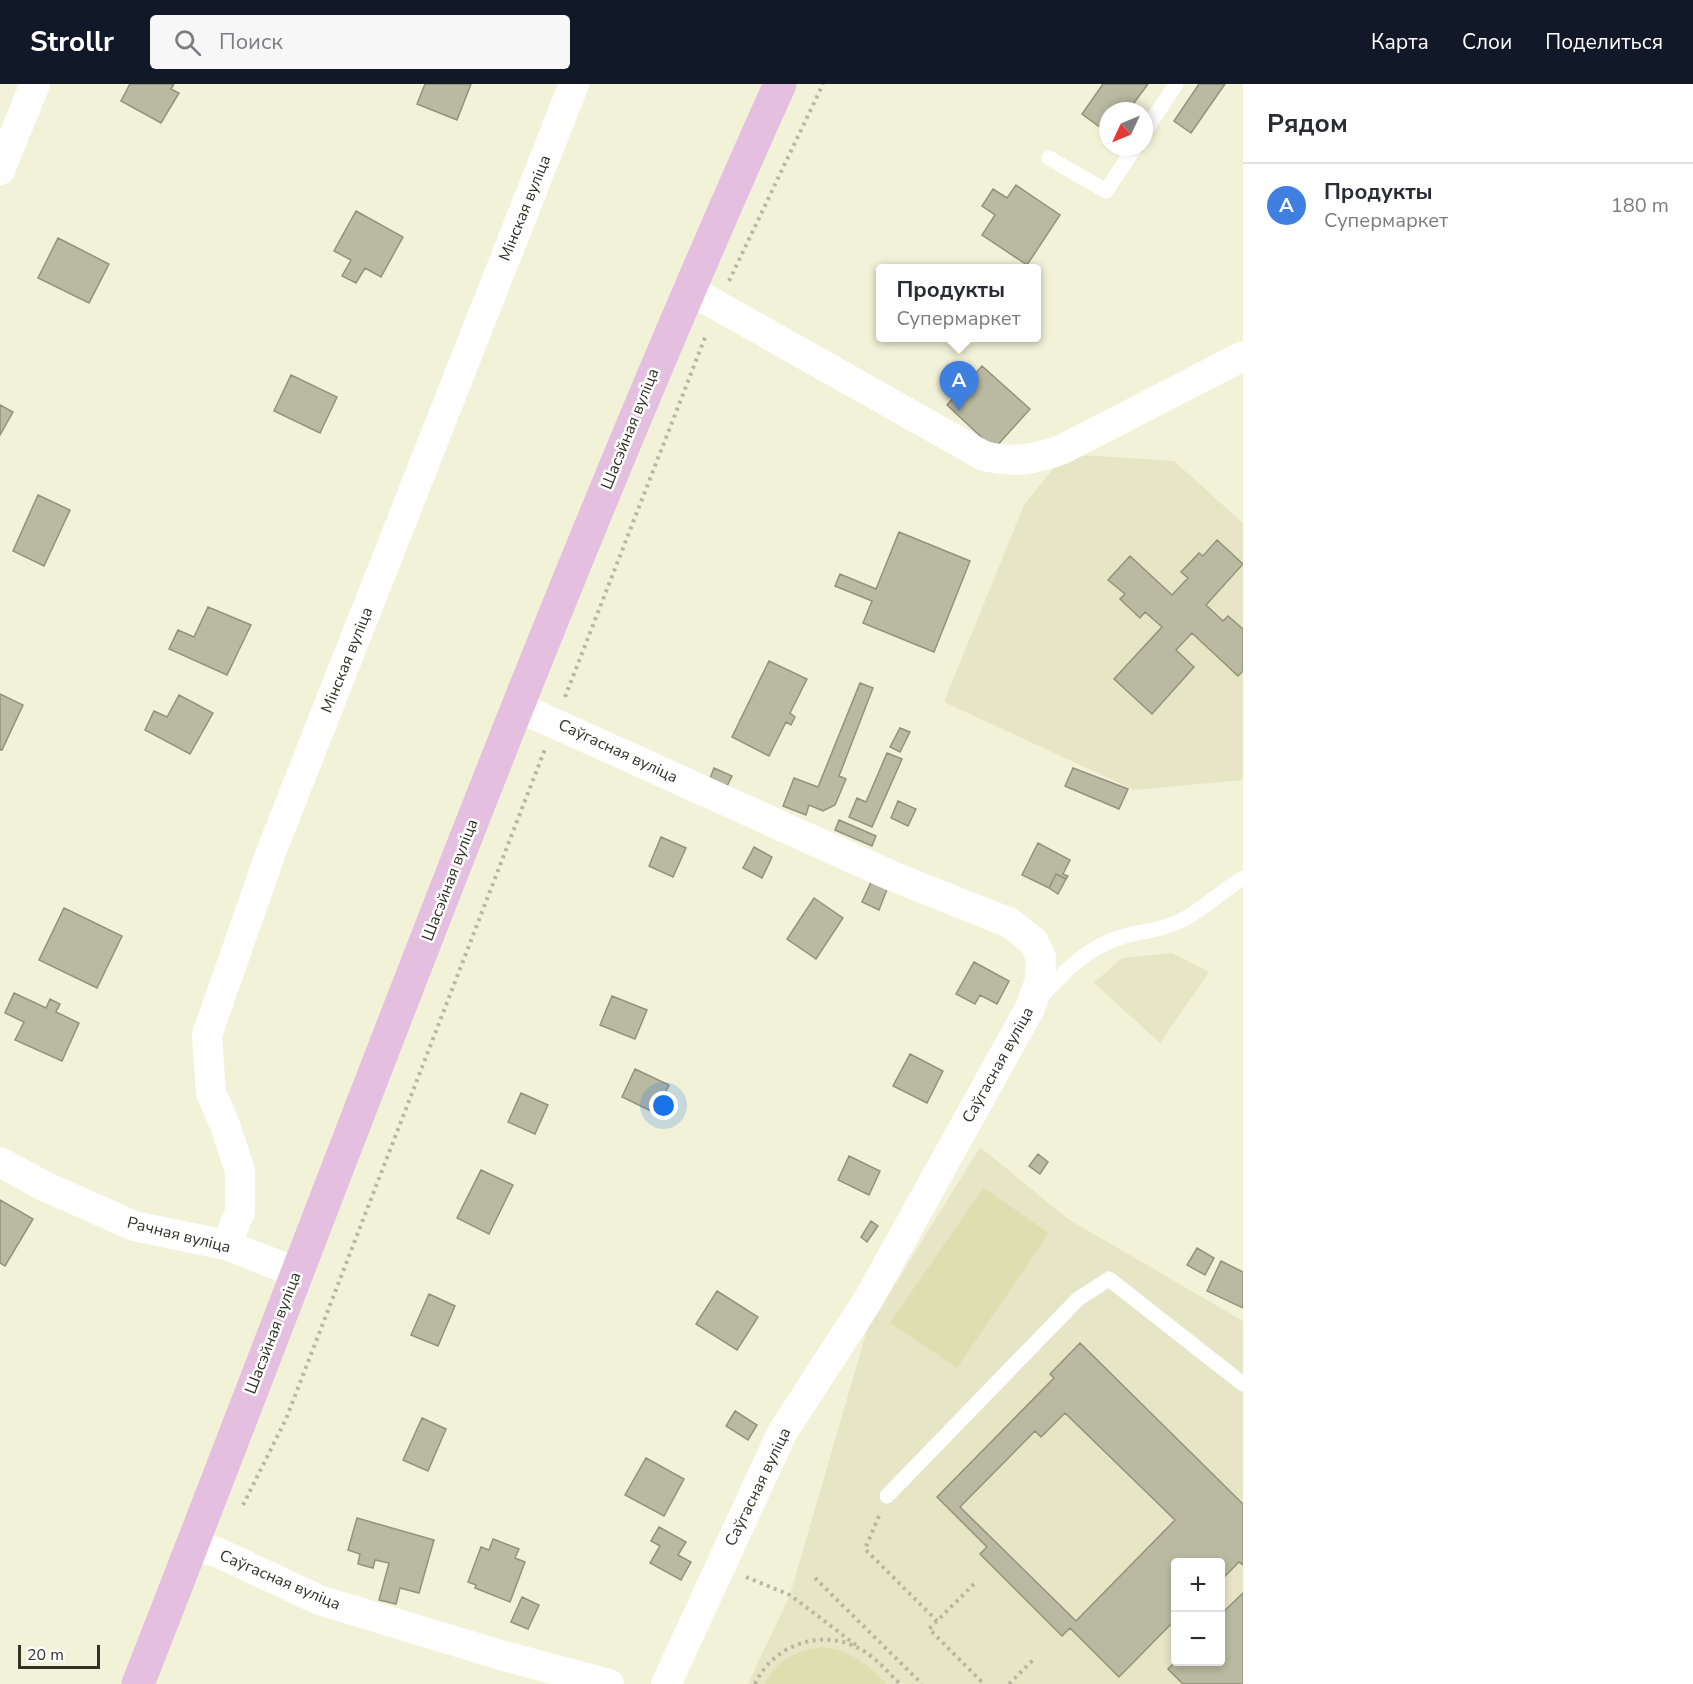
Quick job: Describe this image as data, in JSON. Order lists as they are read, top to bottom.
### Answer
{
  "streets": {
    "main road": ["Шасэйная вуліца"],
    "street": ["Мінская вуліца", "Саўгасная вуліца", "Рачная вуліца"]
  },
  "crossings": [
    ["Мінская вуліца", "Рачная вуліца"],
    ["Шасэйная вуліца", "Саўгасная вуліца"],
    ["Шасэйная вуліца", "Рачная вуліца"]
  ],
  "scale_bar": "20 m",
  "north": "bottom left",
  "page": {
    "header": "Strollr",
    "search": "Поиск",
    "nav": ["Карта", "Слои", "Поделиться"],
    "heading": "Рядом",
    "list": [
      {
        "mark": "A",
        "name": "Продукты",
        "note": "Супермаркет",
        "value": "180 m"
      }
    ],
    "popup": ["Продукты", "Супермаркет"],
    "pins": "A",
    "map_buttons": ["+", "−"],
    "scale": "20 m"
  }
}
